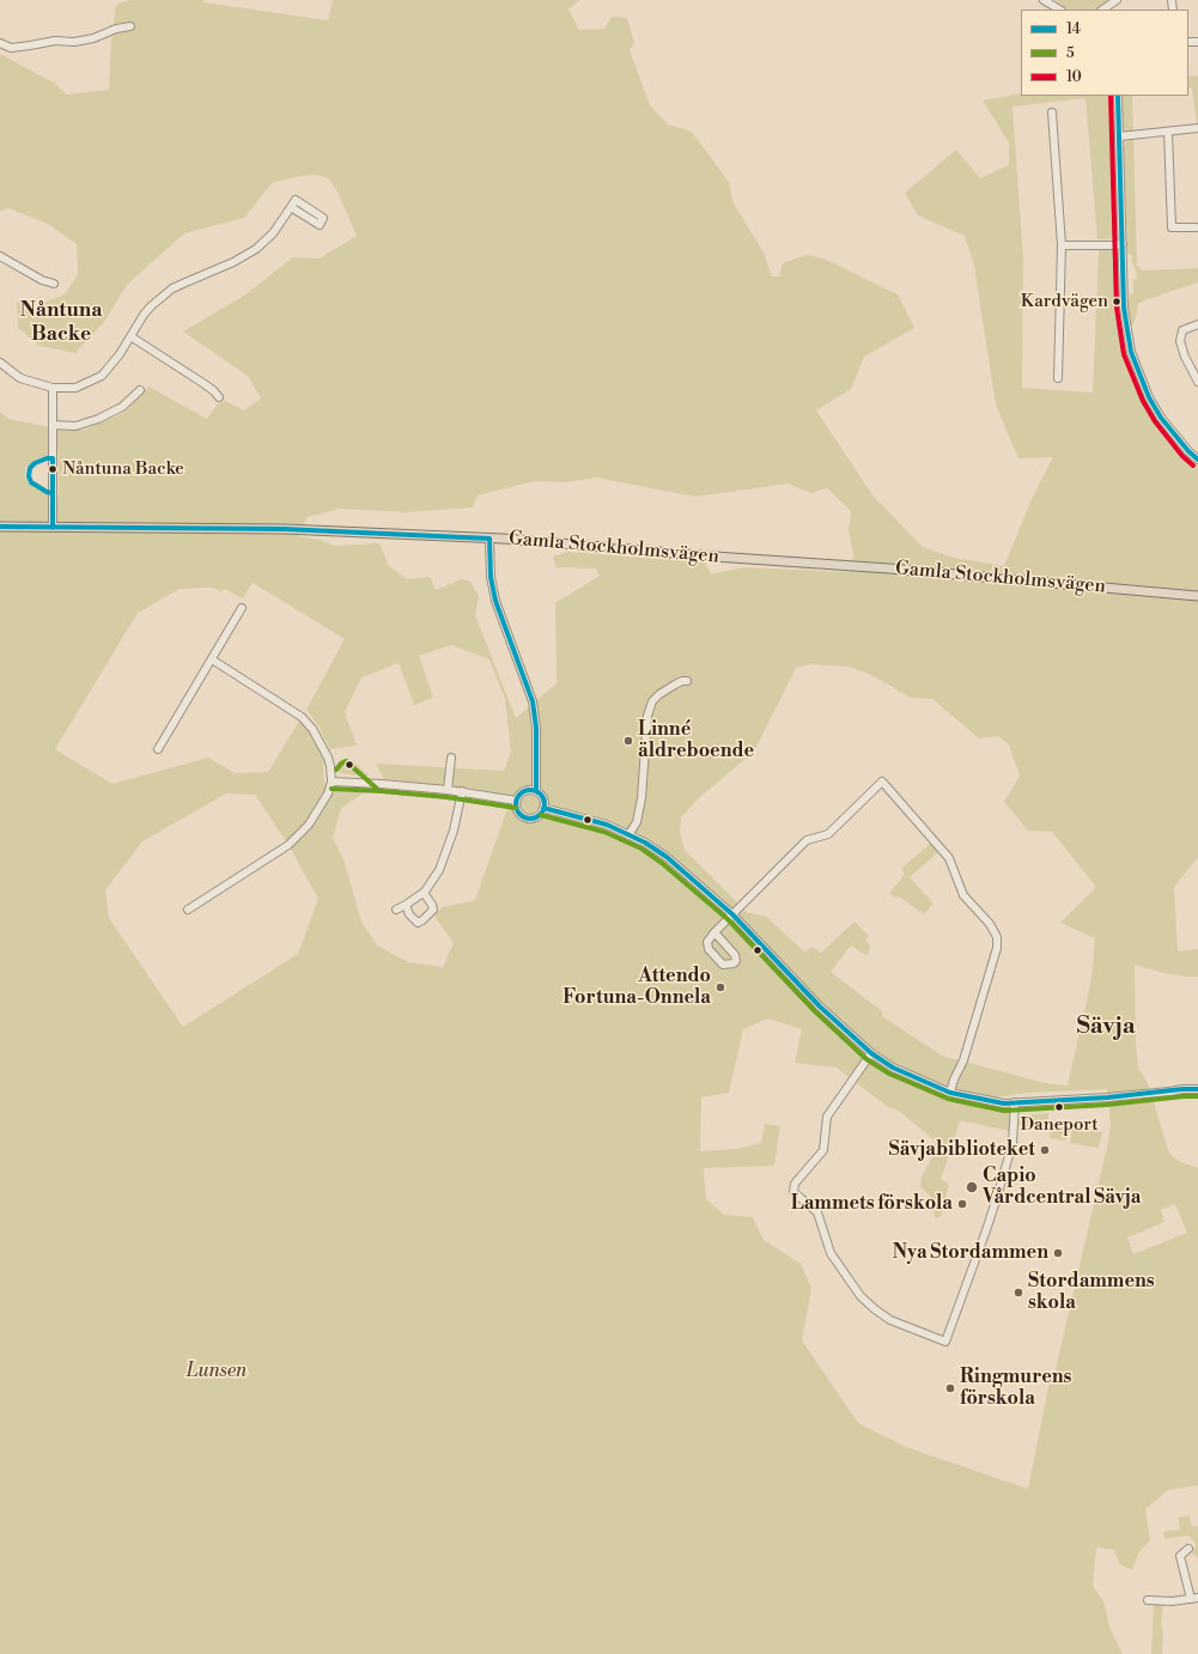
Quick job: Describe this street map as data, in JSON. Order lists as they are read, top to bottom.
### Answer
{
  "streets": {
    "main road": ["Gamla Stockholmsvägen"]
  },
  "districts": ["Nåntuna Backe", "Sävja"],
  "parks": ["Lunsen"],
  "places": [
    "Kardvägen",
    "Nåntuna Backe",
    "Linné äldreboende",
    "Attendo Fortuna-Onnela",
    "Daneport",
    "Sävjabiblioteket",
    "Capio Vårdcentral Sävja",
    "Lammets förskola",
    "Nya Stordammen",
    "Stordammens skola",
    "Ringmurens förskola"
  ],
  "lines": ["transit line 14", "transit line 10", "transit line 5"],
  "legend": ["14", "5", "10"]
}
